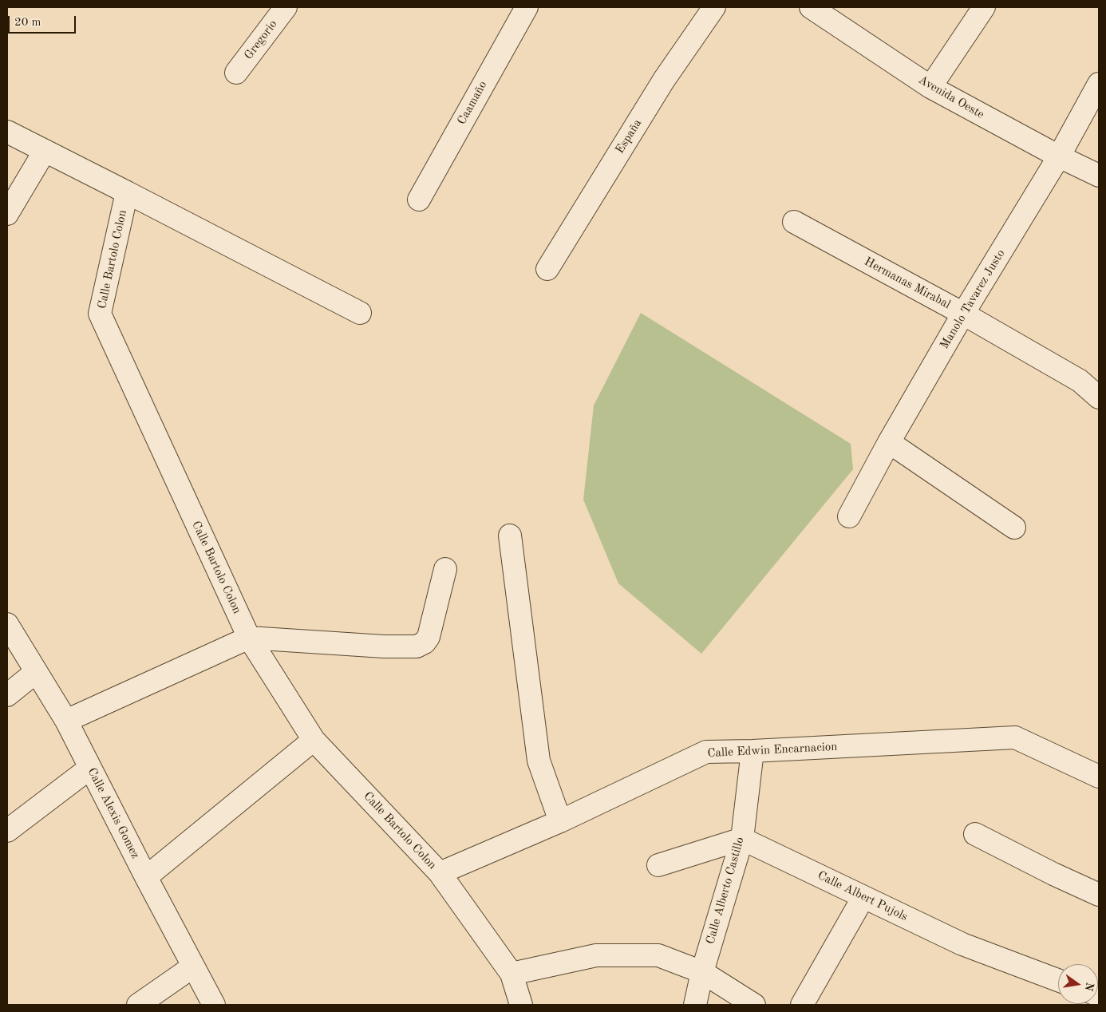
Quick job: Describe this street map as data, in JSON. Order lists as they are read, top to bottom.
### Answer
{
  "streets": {
    "street": [
      "Gregorio",
      "Avenida Oeste",
      "Caamaño",
      "España",
      "Calle Bartolo Colon",
      "Hermanas Mirabal",
      "Manolo Tavarez Justo",
      "Calle Edwin Encarnacion",
      "Calle Alexis Gomez",
      "Calle Alberto Castillo",
      "Calle Albert Pujols"
    ]
  },
  "crossings": [
    ["Avenida Oeste", "Manolo Tavarez Justo"],
    ["Calle Bartolo Colon", "Calle Edwin Encarnacion"],
    ["Hermanas Mirabal", "Manolo Tavarez Justo"],
    ["Calle Edwin Encarnacion", "Calle Alberto Castillo"],
    ["Calle Alberto Castillo", "Calle Albert Pujols"]
  ],
  "scale_bar": "20 m",
  "north": "right"
}
